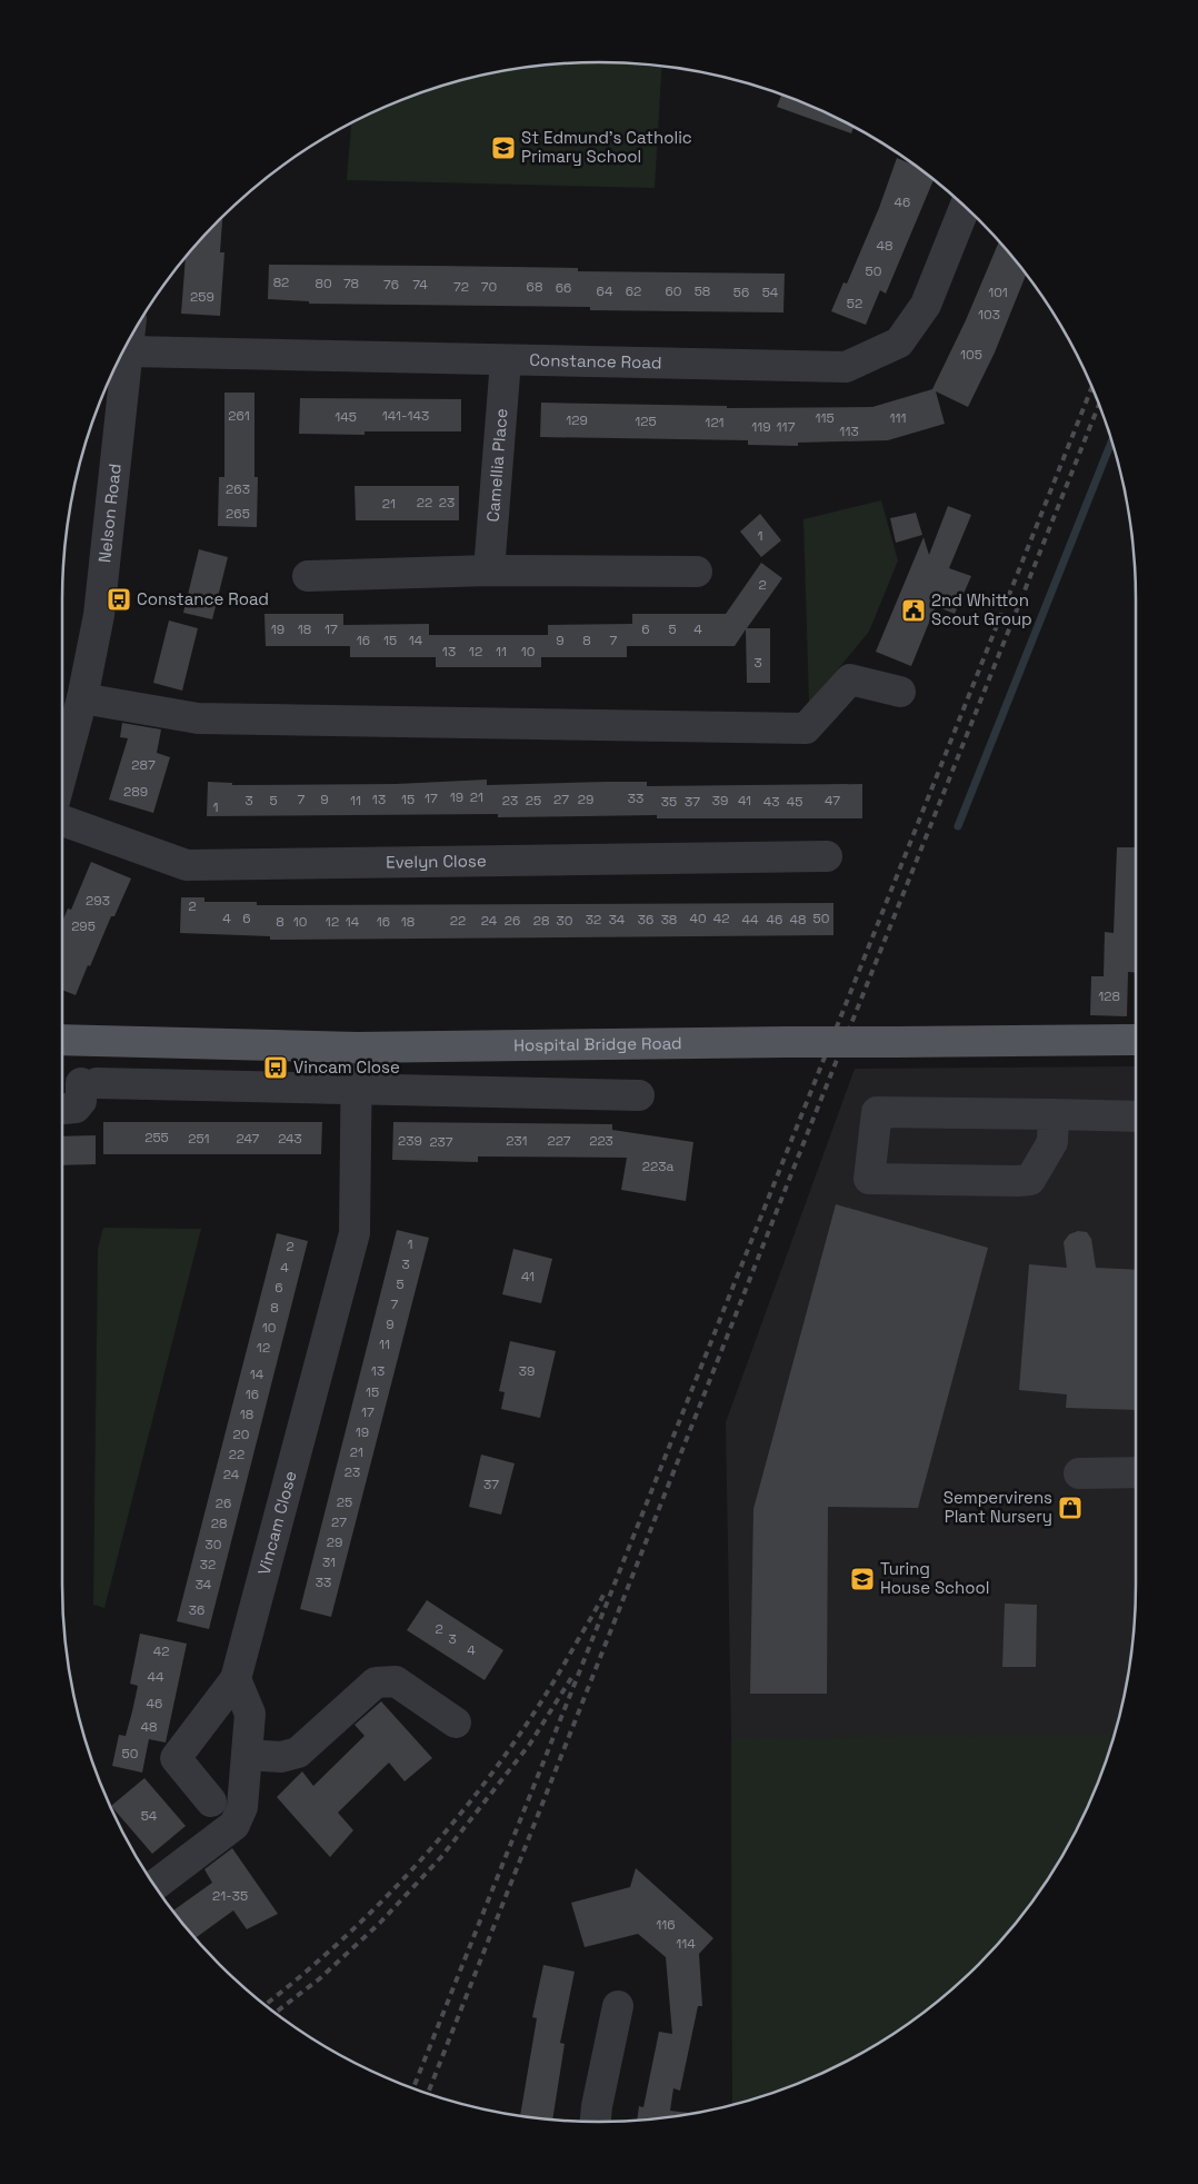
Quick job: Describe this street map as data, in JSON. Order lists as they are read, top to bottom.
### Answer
{
  "streets": {
    "main road": ["Hospital Bridge Road"],
    "street": [
      "Constance Road",
      "Camellia Place",
      "Nelson Road",
      "Evelyn Close",
      "Vincam Close"
    ]
  },
  "crossings": [
    ["Constance Road", "Camellia Place"],
    ["Constance Road", "Nelson Road"],
    ["Hospital Bridge Road", "Vincam Close"]
  ],
  "places": {
    "school or university": ["St Edmund's Catholic Primary School", "Turing House School"],
    "bus stop": ["Constance Road", "Vincam Close"],
    "public building": ["2nd Whitton Scout Group"],
    "shop": ["Sempervirens Plant Nursery"]
  },
  "house_numbers": [
    "46",
    "48",
    "50",
    "82",
    "80",
    "78",
    "76",
    "74",
    "72",
    "70",
    "68",
    "66",
    "64",
    "62",
    "60",
    "58",
    "56",
    "54",
    "101",
    "259",
    "52",
    "103",
    "105",
    "261",
    "141-143",
    "145",
    "115",
    "111",
    "129",
    "125",
    "121",
    "119",
    "117",
    "113",
    "263",
    "22",
    "23",
    "21",
    "265",
    "1",
    "2",
    "19",
    "18",
    "17",
    "6",
    "5",
    "4",
    "16",
    "15",
    "14",
    "9",
    "8",
    "7",
    "13",
    "12",
    "11",
    "10",
    "3",
    "287",
    "289",
    "19",
    "21",
    "17",
    "33",
    "7",
    "9",
    "13",
    "15",
    "27",
    "29",
    "3",
    "5",
    "11",
    "23",
    "25",
    "39",
    "41",
    "47",
    "35",
    "37",
    "43",
    "45",
    "1",
    "293",
    "2",
    "4",
    "6",
    "40",
    "42",
    "50",
    "32",
    "34",
    "36",
    "38",
    "44",
    "46",
    "48",
    "22",
    "24",
    "26",
    "28",
    "30",
    "8",
    "10",
    "12",
    "14",
    "16",
    "18",
    "295",
    "128",
    "255",
    "251",
    "247",
    "243",
    "239",
    "231",
    "227",
    "223",
    "237",
    "223a",
    "1",
    "2",
    "3",
    "4",
    "41",
    "5",
    "6",
    "7",
    "8",
    "9",
    "10",
    "11",
    "12",
    "13",
    "39",
    "14",
    "15",
    "16",
    "17",
    "18",
    "19",
    "20",
    "21",
    "22",
    "23",
    "24",
    "37",
    "25",
    "26",
    "27",
    "28",
    "29",
    "30",
    "31",
    "32",
    "33",
    "34",
    "36",
    "2",
    "3",
    "4",
    "42",
    "44",
    "46",
    "48",
    "50",
    "54",
    "21-35",
    "116",
    "114"
  ]
}
